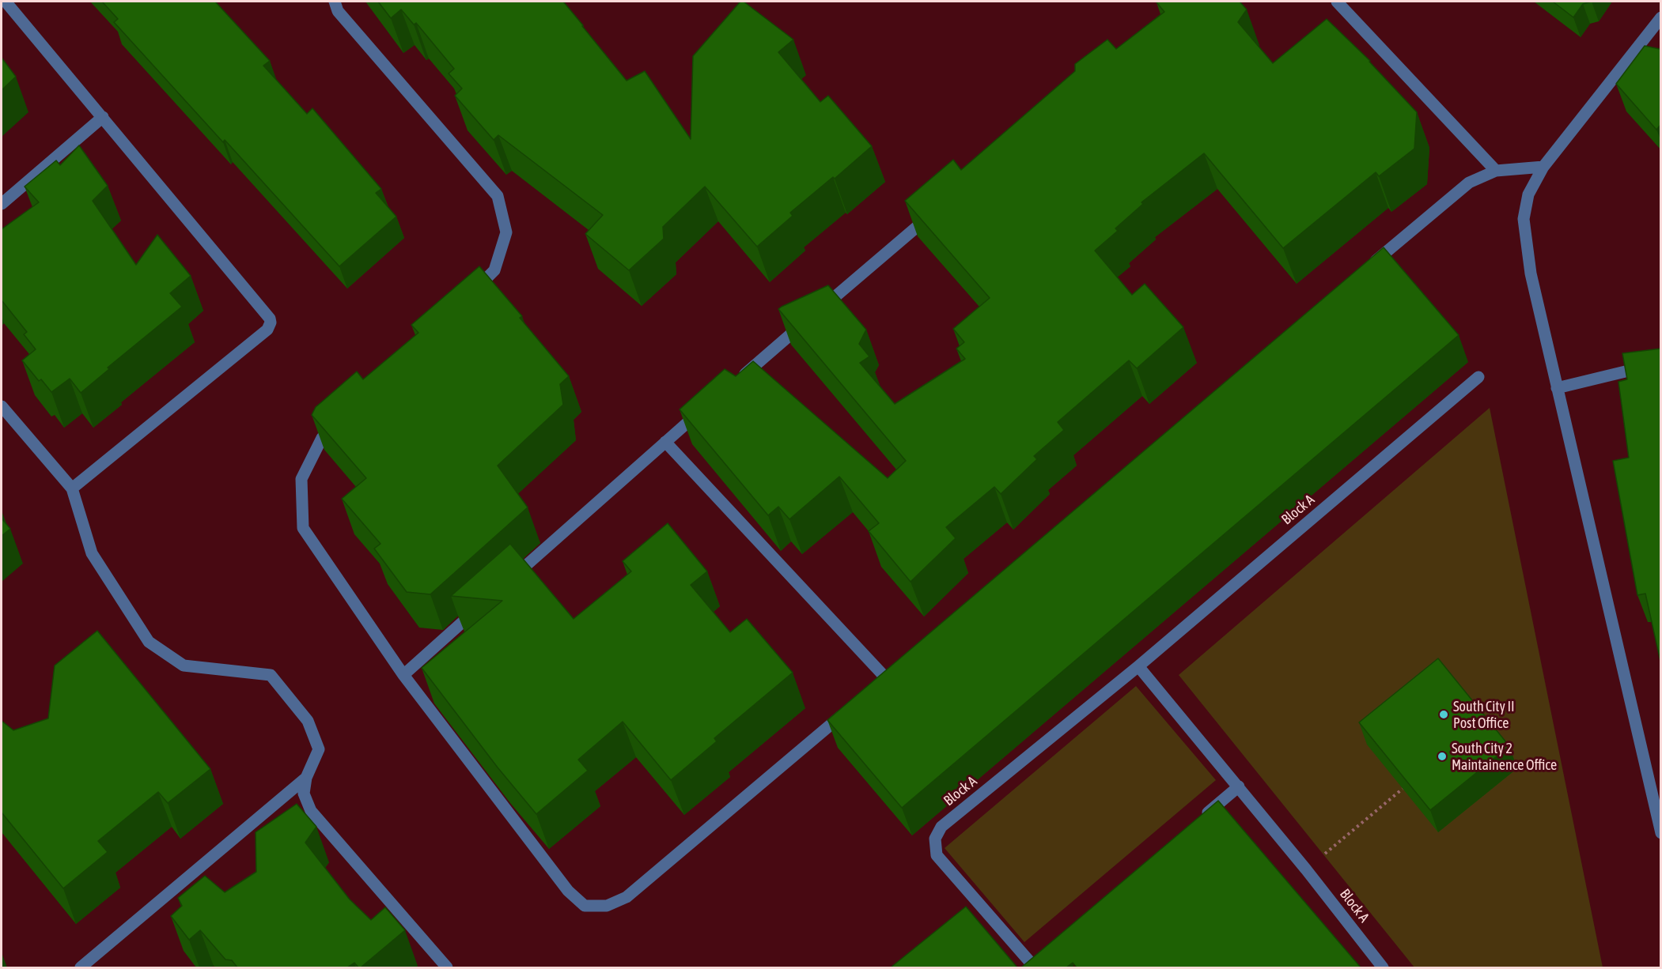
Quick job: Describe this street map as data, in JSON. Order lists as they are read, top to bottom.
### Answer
{
  "streets": {
    "street": ["Block A"]
  },
  "places": ["South City II Post Office", "South City 2 Maintainence Office"]
}
